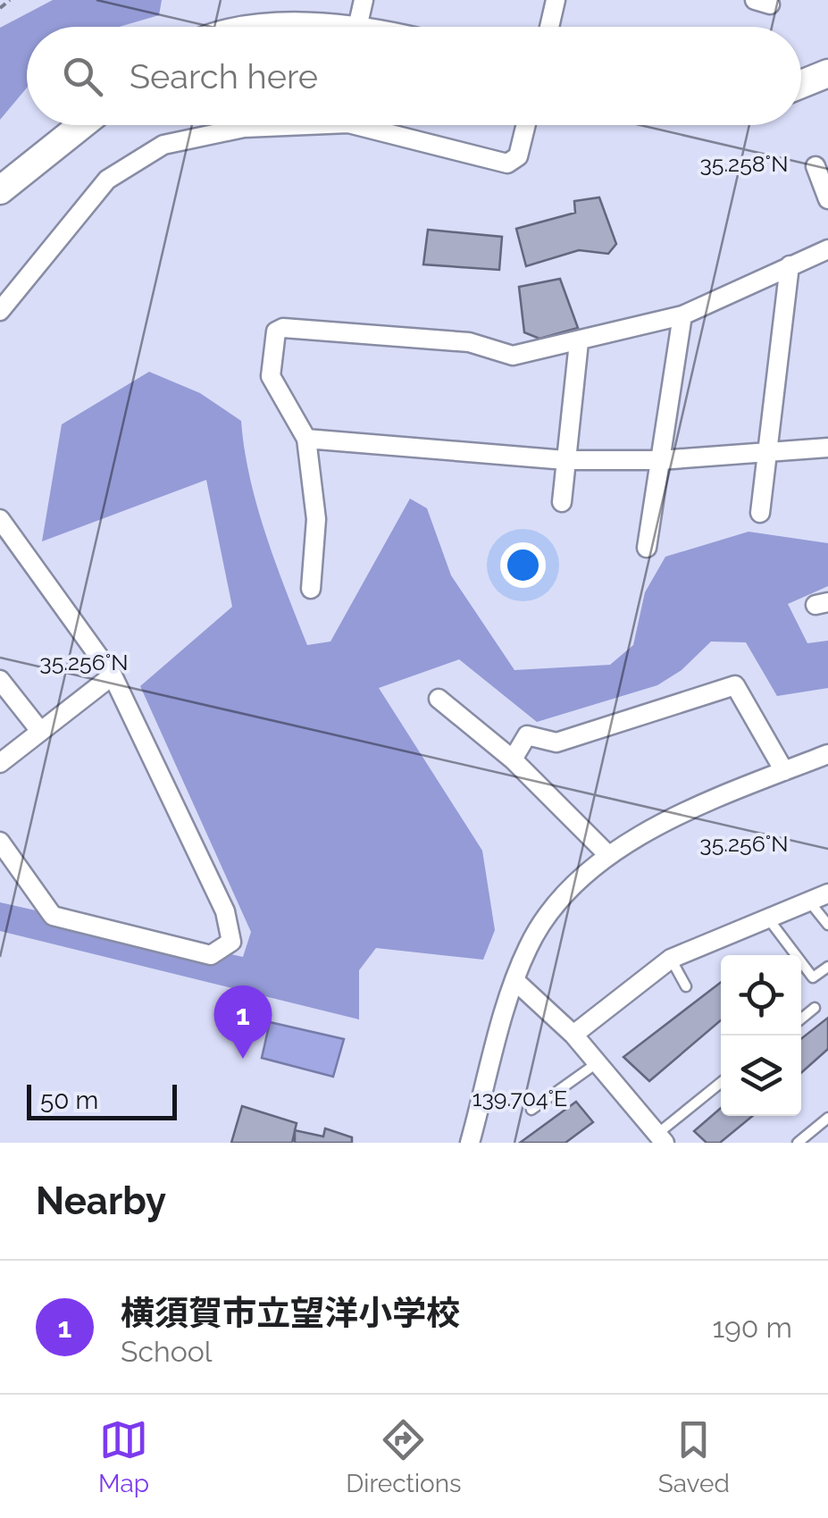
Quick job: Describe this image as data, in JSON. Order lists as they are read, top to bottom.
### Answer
{
  "scale_bar": "50 m",
  "page": {
    "search": "Search here",
    "pins": "1",
    "scale": "50 m",
    "heading": "Nearby",
    "list": [
      {
        "mark": "1",
        "name": "横須賀市立望洋小学校",
        "note": "School",
        "value": "190 m"
      }
    ],
    "nav": ["Map", "Directions", "Saved"]
  },
  "coordinates": ["35.258°N", "35.256°N", "139.704°E"]
}
